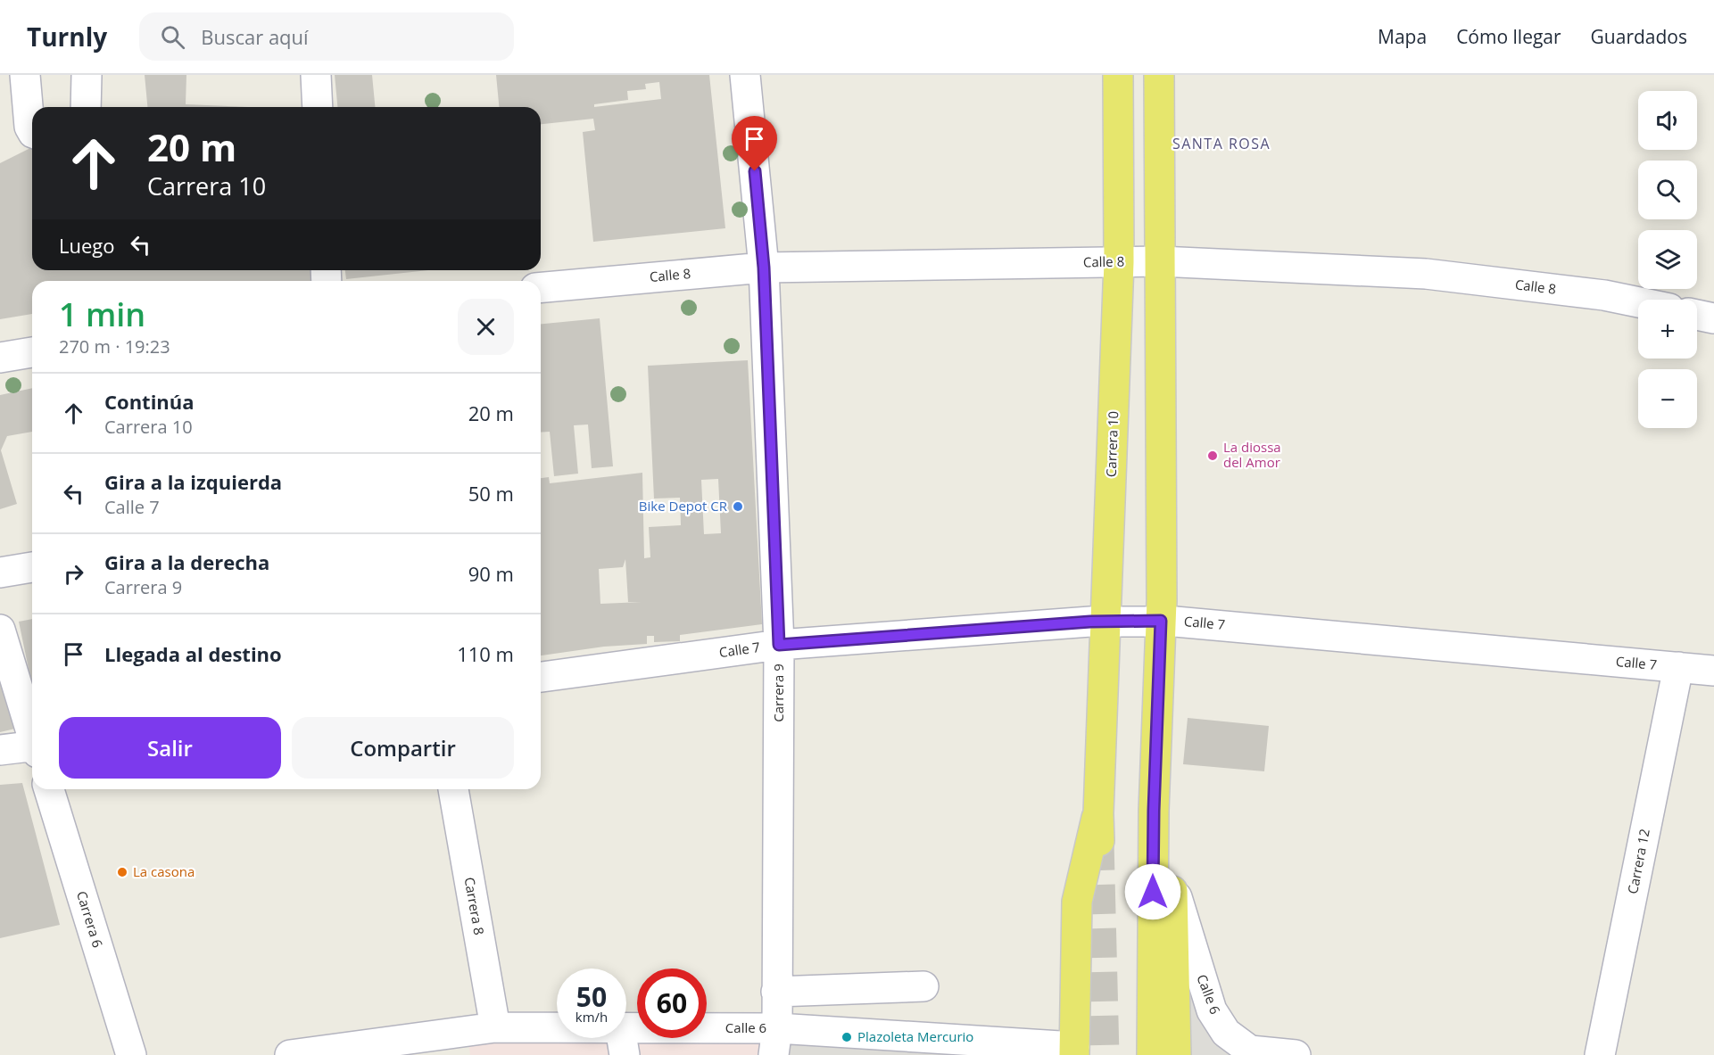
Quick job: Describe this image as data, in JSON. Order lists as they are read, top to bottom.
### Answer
{
  "streets": {
    "main road": ["Carrera 10"],
    "street": [
      "Calle 8",
      "Calle 7",
      "Carrera 9",
      "Carrera 12",
      "Carrera 8",
      "Carrera 6",
      "Calle 6"
    ]
  },
  "crossings": [
    ["Calle 8", "Carrera 10"],
    ["Calle 8", "Carrera 9"],
    ["Carrera 10", "Calle 7"],
    ["Carrera 10", "Calle 6"],
    ["Calle 7", "Carrera 9"],
    ["Calle 7", "Carrera 12"],
    ["Carrera 9", "Calle 6"],
    ["Carrera 8", "Calle 6"]
  ],
  "districts": ["SANTA ROSA"],
  "places": [
    "La diossa del Amor",
    "Bike Depot CR",
    "La casona",
    "Plazoleta Mercurio"
  ],
  "page": {
    "header": "Turnly",
    "search": "Buscar aquí",
    "nav": ["Mapa", "Cómo llegar", "Guardados"],
    "map_buttons": ["+", "−"],
    "turn": ["20 m", "Carrera 10"],
    "then": "Luego",
    "heading": ["1 min", "270 m · 19:23"],
    "list": [
      {
        "name": "Continúa",
        "note": "Carrera 10",
        "value": "20 m"
      },
      {
        "name": "Gira a la izquierda",
        "note": "Calle 7",
        "value": "50 m"
      },
      {
        "name": "Gira a la derecha",
        "note": "Carrera 9",
        "value": "90 m"
      },
      {
        "name": "Llegada al destino",
        "value": "110 m"
      }
    ],
    "buttons": ["Salir", "Compartir"],
    "speed": "50 km/h",
    "limit": "60"
  }
}
